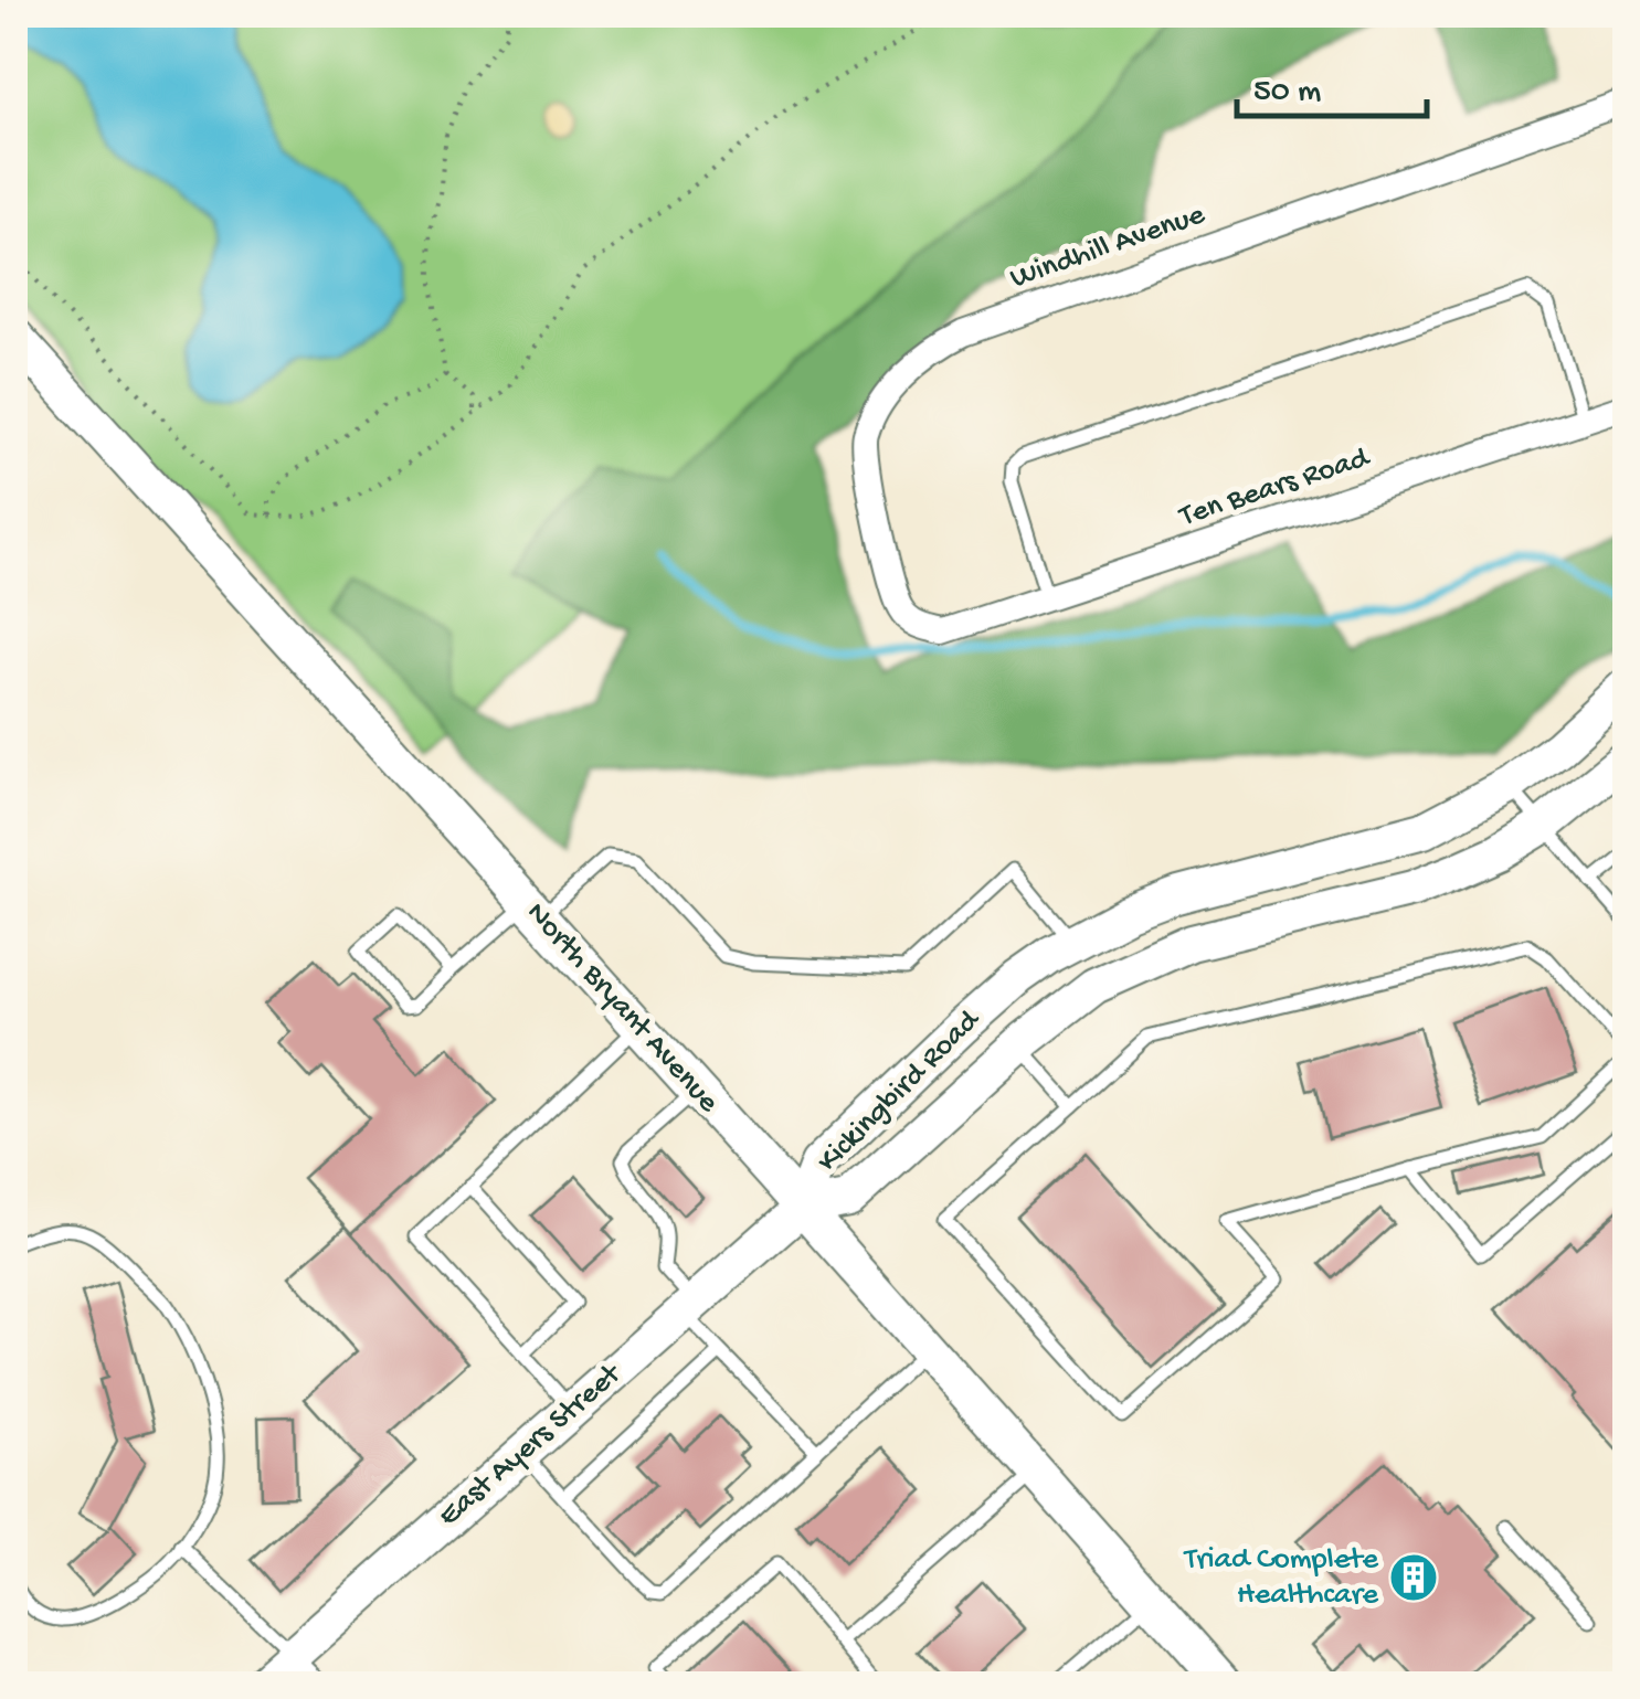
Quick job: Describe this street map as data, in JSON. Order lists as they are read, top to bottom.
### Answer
{
  "streets": {
    "street": [
      "Windhill Avenue",
      "Ten Bears Road",
      "North Bryant Avenue",
      "Kickingbird Road",
      "East Ayers Street"
    ]
  },
  "crossings": [
    ["Windhill Avenue", "Ten Bears Road"],
    ["North Bryant Avenue", "Kickingbird Road"],
    ["North Bryant Avenue", "East Ayers Street"],
    ["Kickingbird Road", "East Ayers Street"]
  ],
  "places": {
    "building": ["Triad Complete Healthcare"]
  },
  "scale_bar": "50 m"
}
